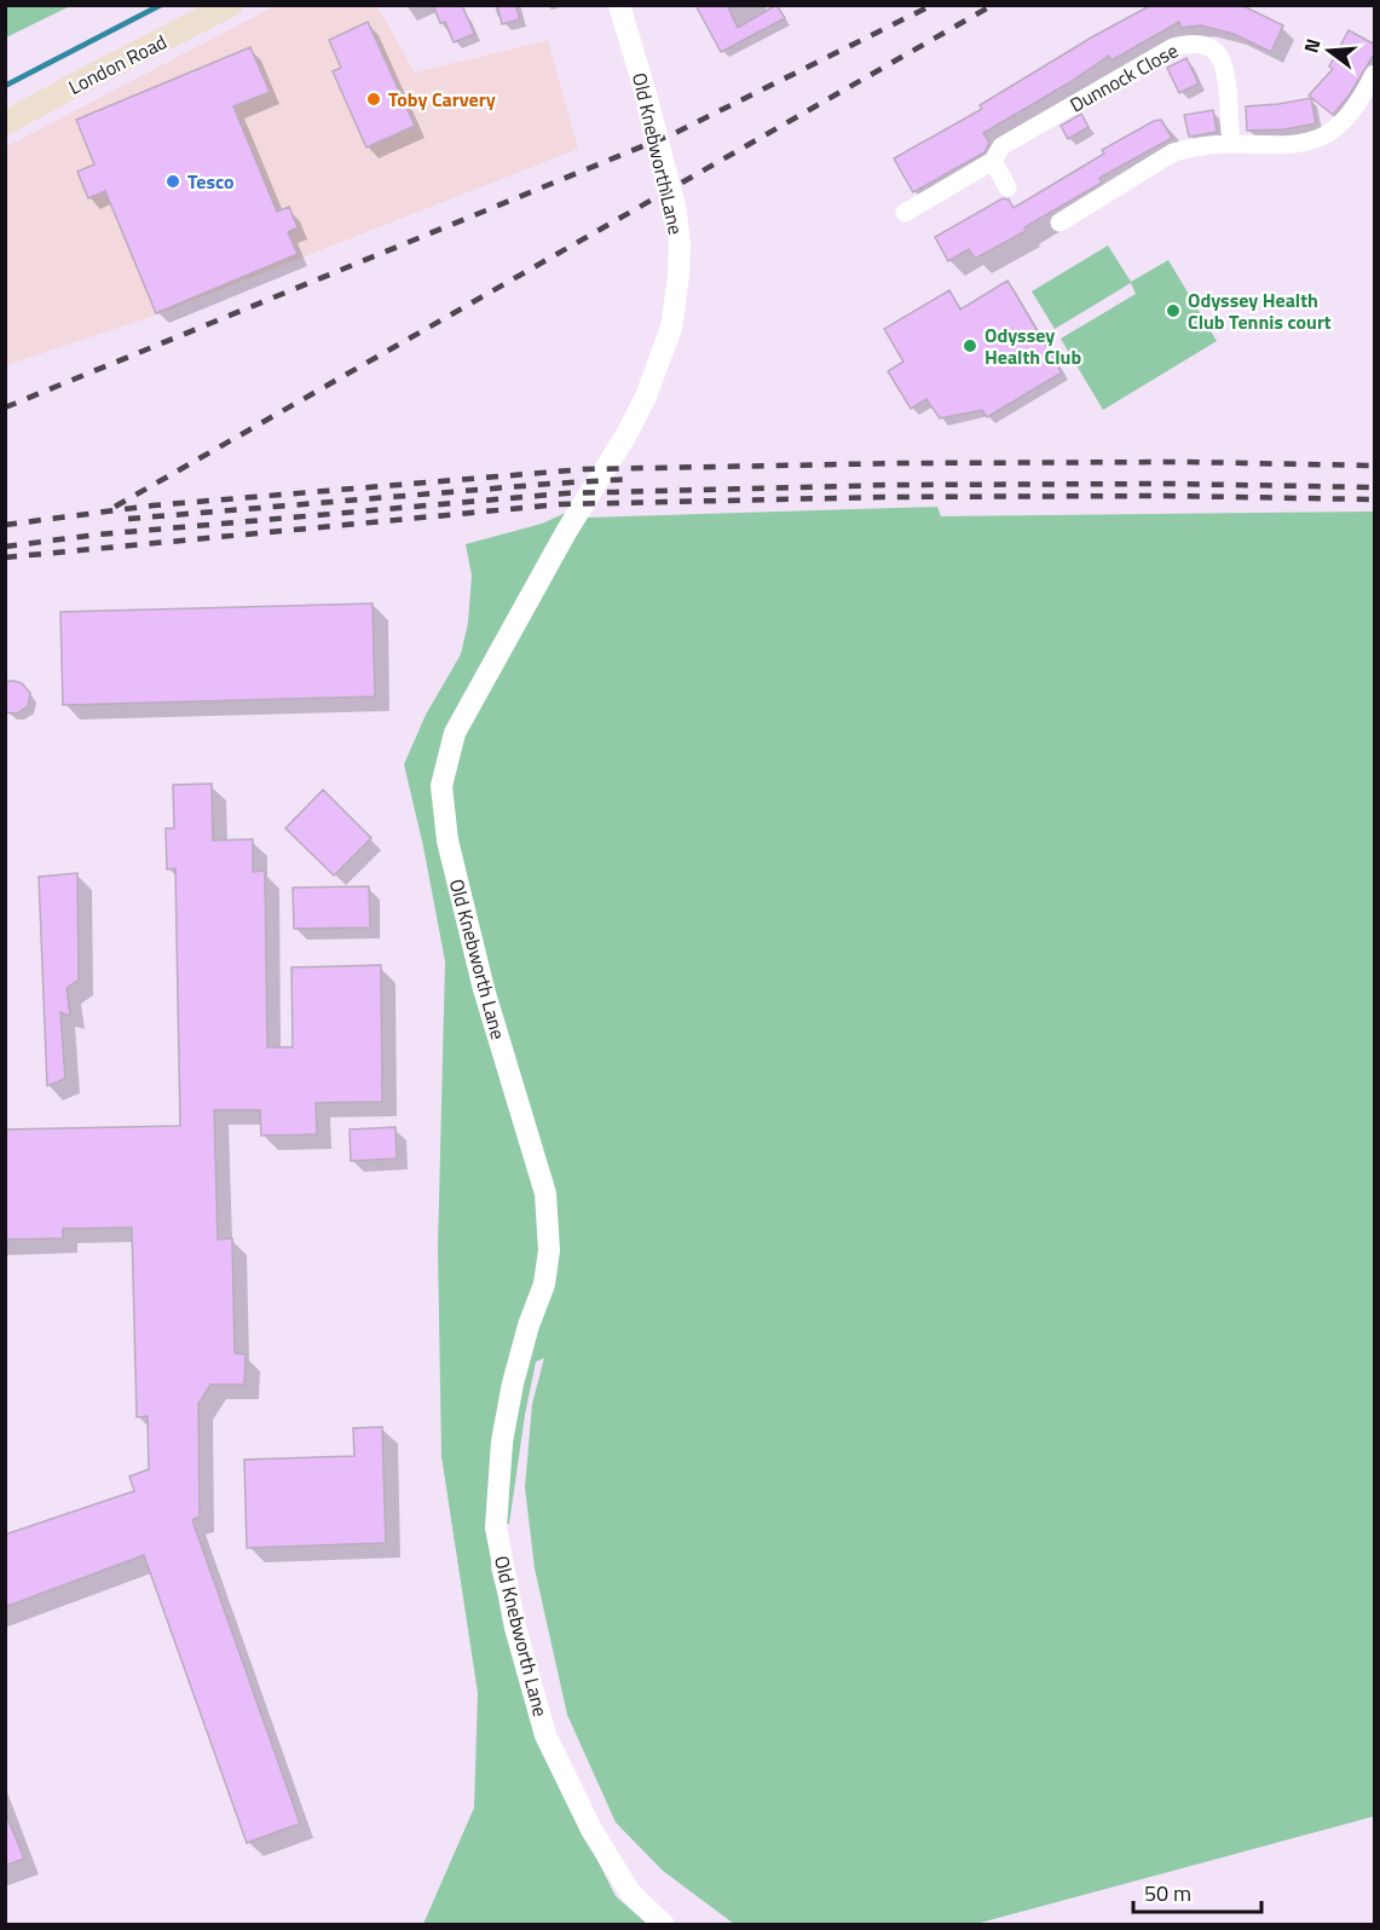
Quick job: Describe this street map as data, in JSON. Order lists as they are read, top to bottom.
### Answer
{
  "streets": {
    "main road": ["London Road"],
    "street": ["Dunnock Close", "Old Knebworth Lane"]
  },
  "places": [
    "Toby Carvery",
    "Tesco",
    "Odyssey Health Club Tennis court",
    "Odyssey Health Club"
  ],
  "scale_bar": "50 m",
  "north": "left"
}
